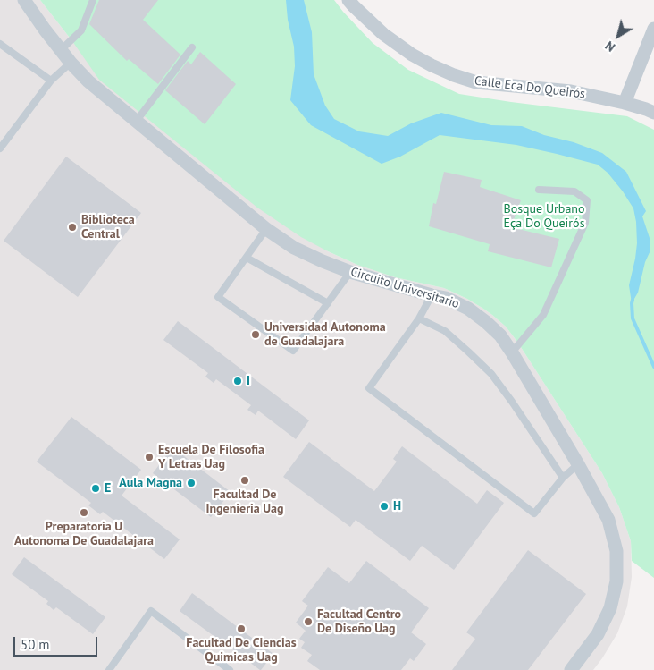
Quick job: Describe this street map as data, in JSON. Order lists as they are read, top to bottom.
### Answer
{
  "streets": {
    "street": ["Calle Eca Do Queirós", "Circuito Universitario"]
  },
  "parks": ["Bosque Urbano Eça Do Queirós"],
  "places": [
    "Biblioteca Central",
    "Universidad Autonoma de Guadalajara",
    "I",
    "Escuela De Filosofia Y Letras Uag",
    "Facultad De Ingenieria Uag",
    "Aula Magna",
    "E",
    "H",
    "Preparatoria U Autonoma De Guadalajara",
    "Facultad Centro De Diseño Uag",
    "Facultad De Ciencias Quimicas Uag"
  ],
  "scale_bar": "50 m",
  "north": "bottom left"
}
